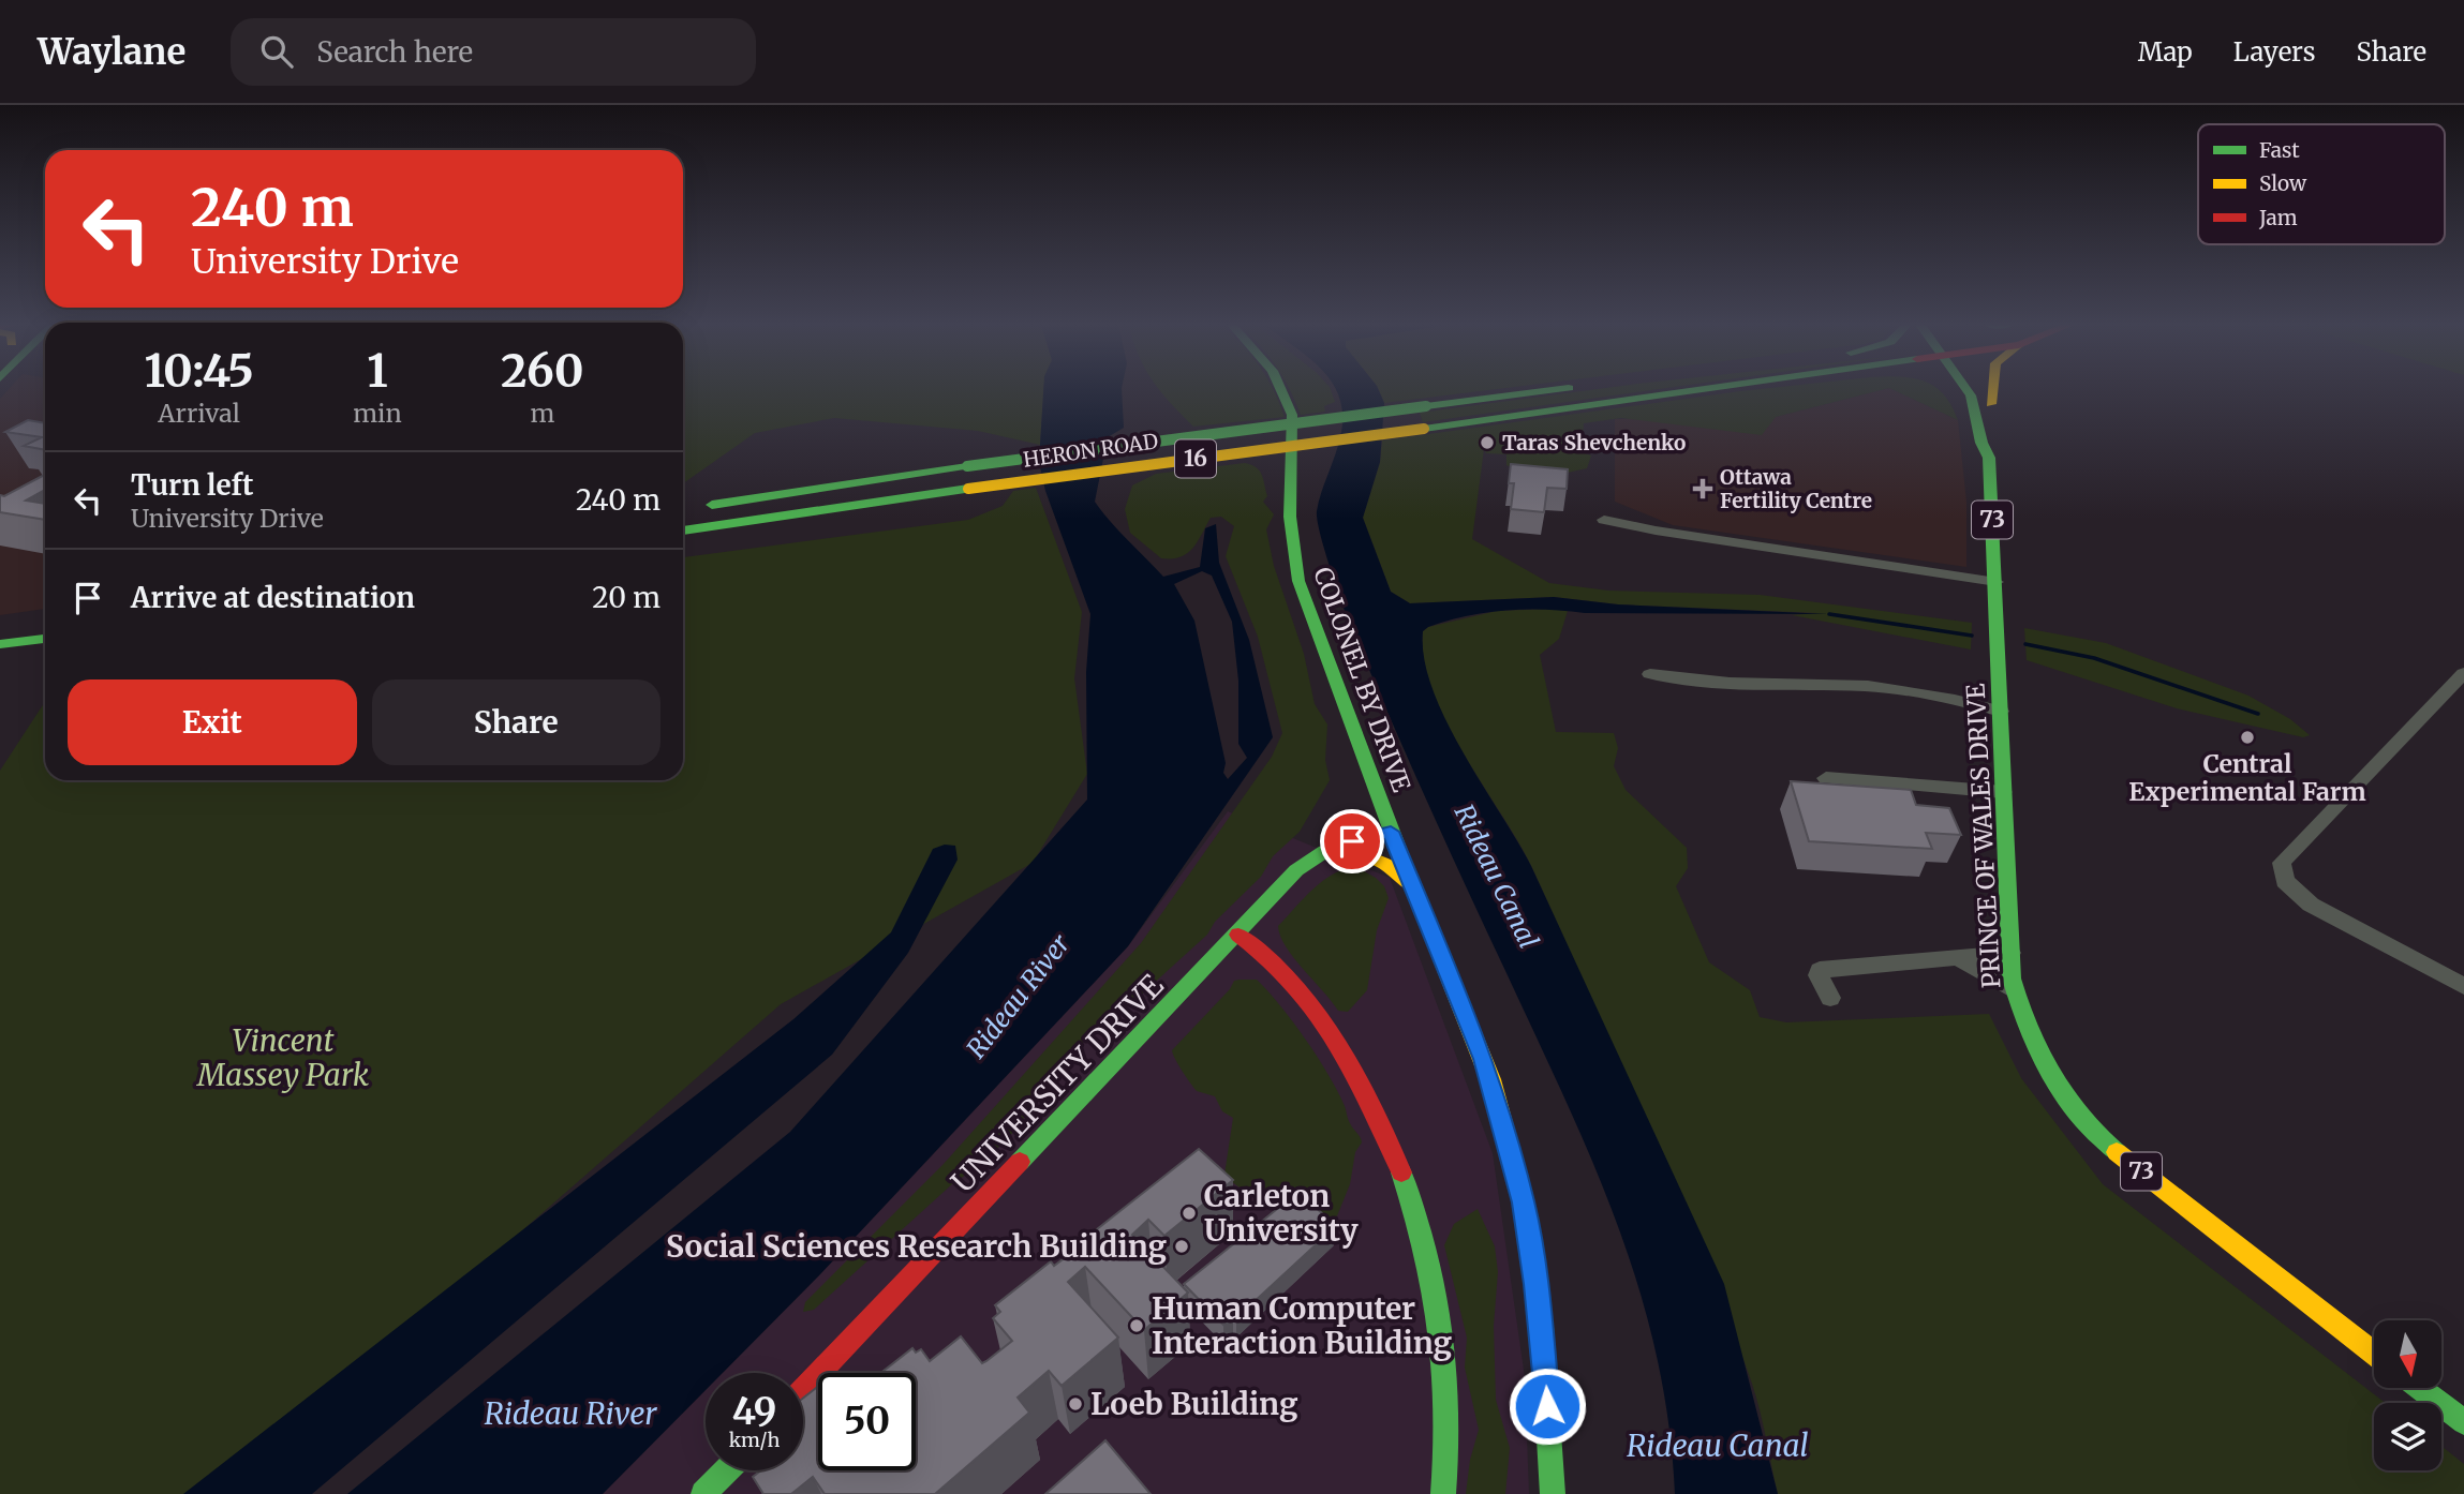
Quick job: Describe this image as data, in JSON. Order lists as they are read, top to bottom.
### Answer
{
  "streets": {
    "main road": [
      "HERON ROAD",
      "16",
      "73",
      "COLONEL BY DRIVE",
      "PRINCE OF WALES DRIVE",
      "UNIVERSITY DRIVE"
    ]
  },
  "crossings": [
    ["COLONEL BY DRIVE", "UNIVERSITY DRIVE"]
  ],
  "water": ["Rideau Canal", "Rideau River"],
  "parks": ["Vincent Massey Park"],
  "places": {
    "other": [
      "Taras Shevchenko",
      "Central Experimental Farm",
      "Carleton University",
      "Social Sciences Research Building",
      "Human Computer Interaction Building",
      "Loeb Building"
    ],
    "health": ["Ottawa Fertility Centre"]
  },
  "legend": ["Fast", "Slow", "Jam"],
  "north": "bottom",
  "page": {
    "header": "Waylane",
    "search": "Search here",
    "nav": ["Map", "Layers", "Share"],
    "turn": ["240 m", "University Drive"],
    "eta": [
      "10:45",
      "Arrival",
      "1",
      "min",
      "260",
      "m"
    ],
    "list": [
      {
        "name": "Turn left",
        "note": "University Drive",
        "value": "240 m"
      },
      {
        "name": "Arrive at destination",
        "value": "20 m"
      }
    ],
    "buttons": ["Exit", "Share"],
    "speed": "49 km/h",
    "limit": "50"
  }
}
